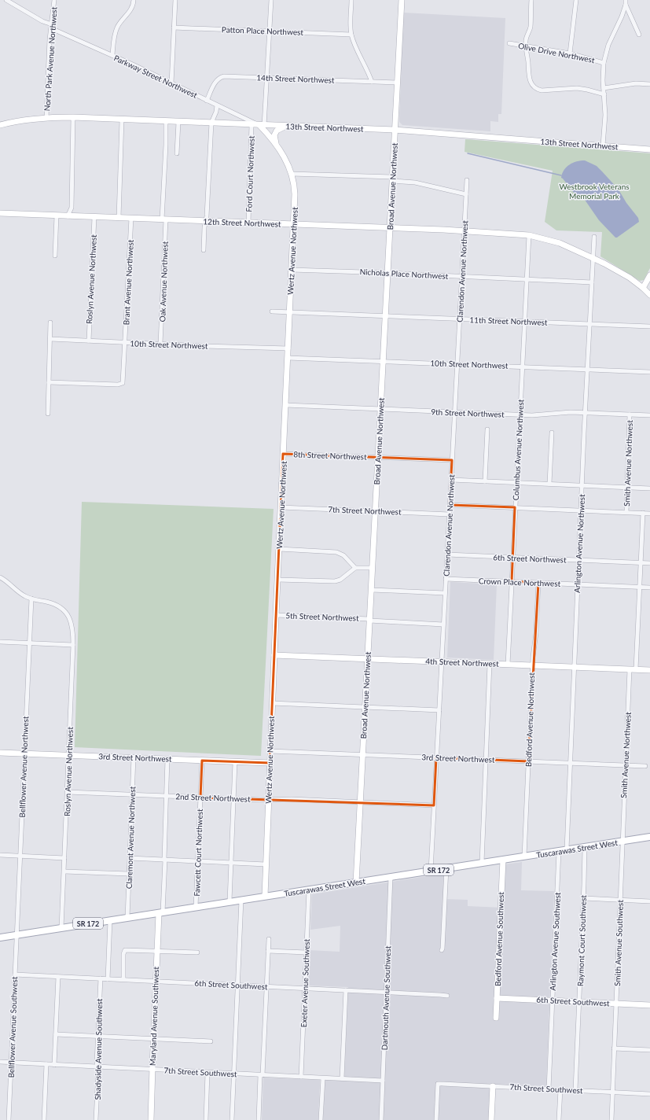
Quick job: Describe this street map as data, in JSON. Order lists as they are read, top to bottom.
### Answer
{
  "streets": {
    "main road": ["Tuscarawas Street West", "SR 172"],
    "street": [
      "Patton Place Northwest",
      "Olive Drive Northwest",
      "North Park Avenue Northwest",
      "Parkway Street Northwest",
      "14th Street Northwest",
      "13th Street Northwest",
      "Ford Court Northwest",
      "Broad Avenue Northwest",
      "12th Street Northwest",
      "Wertz Avenue Northwest",
      "Clarendon Avenue Northwest",
      "Nicholas Place Northwest",
      "Roslyn Avenue Northwest",
      "Oak Avenue Northwest",
      "Brant Avenue Northwest",
      "11th Street Northwest",
      "10th Street Northwest",
      "9th Street Northwest",
      "Columbus Avenue Northwest",
      "8th Street Northwest",
      "Smith Avenue Northwest",
      "7th Street Northwest",
      "Arlington Avenue Northwest",
      "6th Street Northwest",
      "Crown Place Northwest",
      "5th Street Northwest",
      "4th Street Northwest",
      "Bedford Avenue Northwest",
      "3rd Street Northwest",
      "Bellflower Avenue Northwest",
      "2nd Street Northwest",
      "Claremont Avenue Northwest",
      "Fawcett Court Northwest",
      "Bedford Avenue Southwest",
      "Raymont Court Southwest",
      "Arlington Avenue Southwest",
      "Smith Avenue Southwest",
      "Exeter Avenue Southwest",
      "6th Street Southwest",
      "Dartmouth Avenue Southwest",
      "Maryland Avenue Southwest",
      "Bellflower Avenue Southwest",
      "Shadyside Avenue Southwest",
      "7th Street Southwest"
    ]
  },
  "crossings": [
    ["North Park Avenue Northwest", "Parkway Street Northwest"],
    ["North Park Avenue Northwest", "13th Street Northwest"],
    ["Parkway Street Northwest", "14th Street Northwest"],
    ["Parkway Street Northwest", "13th Street Northwest"],
    ["Parkway Street Northwest", "Wertz Avenue Northwest"],
    ["14th Street Northwest", "Broad Avenue Northwest"],
    ["13th Street Northwest", "Ford Court Northwest"],
    ["13th Street Northwest", "Broad Avenue Northwest"],
    ["13th Street Northwest", "Wertz Avenue Northwest"],
    ["13th Street Northwest", "Oak Avenue Northwest"],
    ["Ford Court Northwest", "12th Street Northwest"],
    ["Broad Avenue Northwest", "12th Street Northwest"],
    ["Broad Avenue Northwest", "Nicholas Place Northwest"],
    ["Broad Avenue Northwest", "11th Street Northwest"],
    ["Broad Avenue Northwest", "10th Street Northwest"],
    ["Broad Avenue Northwest", "9th Street Northwest"],
    ["Broad Avenue Northwest", "8th Street Northwest"],
    ["Broad Avenue Northwest", "7th Street Northwest"],
    ["Broad Avenue Northwest", "5th Street Northwest"],
    ["Broad Avenue Northwest", "4th Street Northwest"],
    ["Broad Avenue Northwest", "3rd Street Northwest"],
    ["Broad Avenue Northwest", "2nd Street Northwest"],
    ["Broad Avenue Northwest", "Tuscarawas Street West"],
    ["12th Street Northwest", "Wertz Avenue Northwest"],
    ["12th Street Northwest", "Clarendon Avenue Northwest"],
    ["12th Street Northwest", "Roslyn Avenue Northwest"],
    ["12th Street Northwest", "Oak Avenue Northwest"],
    ["12th Street Northwest", "Brant Avenue Northwest"],
    ["12th Street Northwest", "Columbus Avenue Northwest"],
    ["12th Street Northwest", "Arlington Avenue Northwest"],
    ["Wertz Avenue Northwest", "Nicholas Place Northwest"],
    ["Wertz Avenue Northwest", "11th Street Northwest"],
    ["Wertz Avenue Northwest", "10th Street Northwest"],
    ["Wertz Avenue Northwest", "9th Street Northwest"],
    ["Wertz Avenue Northwest", "8th Street Northwest"],
    ["Wertz Avenue Northwest", "7th Street Northwest"],
    ["Wertz Avenue Northwest", "5th Street Northwest"],
    ["Wertz Avenue Northwest", "4th Street Northwest"],
    ["Wertz Avenue Northwest", "3rd Street Northwest"],
    ["Wertz Avenue Northwest", "2nd Street Northwest"],
    ["Wertz Avenue Northwest", "Tuscarawas Street West"],
    ["Clarendon Avenue Northwest", "Nicholas Place Northwest"],
    ["Clarendon Avenue Northwest", "11th Street Northwest"],
    ["Clarendon Avenue Northwest", "10th Street Northwest"],
    ["Clarendon Avenue Northwest", "9th Street Northwest"],
    ["Clarendon Avenue Northwest", "8th Street Northwest"],
    ["Clarendon Avenue Northwest", "7th Street Northwest"],
    ["Clarendon Avenue Northwest", "6th Street Northwest"],
    ["Clarendon Avenue Northwest", "Crown Place Northwest"],
    ["Clarendon Avenue Northwest", "5th Street Northwest"],
    ["Clarendon Avenue Northwest", "4th Street Northwest"],
    ["Clarendon Avenue Northwest", "3rd Street Northwest"],
    ["Clarendon Avenue Northwest", "2nd Street Northwest"],
    ["Clarendon Avenue Northwest", "Tuscarawas Street West"],
    ["Nicholas Place Northwest", "Columbus Avenue Northwest"],
    ["Nicholas Place Northwest", "Arlington Avenue Northwest"],
    ["Roslyn Avenue Northwest", "10th Street Northwest"],
    ["Roslyn Avenue Northwest", "3rd Street Northwest"],
    ["Roslyn Avenue Northwest", "Bellflower Avenue Northwest"],
    ["Roslyn Avenue Northwest", "2nd Street Northwest"],
    ["Roslyn Avenue Northwest", "Tuscarawas Street West"],
    ["Oak Avenue Northwest", "10th Street Northwest"],
    ["Brant Avenue Northwest", "10th Street Northwest"],
    ["11th Street Northwest", "Columbus Avenue Northwest"],
    ["11th Street Northwest", "Arlington Avenue Northwest"],
    ["10th Street Northwest", "Columbus Avenue Northwest"],
    ["10th Street Northwest", "Arlington Avenue Northwest"],
    ["9th Street Northwest", "Columbus Avenue Northwest"],
    ["9th Street Northwest", "Smith Avenue Northwest"],
    ["9th Street Northwest", "Arlington Avenue Northwest"],
    ["Columbus Avenue Northwest", "6th Street Northwest"],
    ["Columbus Avenue Northwest", "Crown Place Northwest"],
    ["Columbus Avenue Northwest", "4th Street Northwest"],
    ["Smith Avenue Northwest", "4th Street Northwest"],
    ["Smith Avenue Northwest", "3rd Street Northwest"],
    ["Smith Avenue Northwest", "Tuscarawas Street West"],
    ["Smith Avenue Northwest", "Smith Avenue Southwest"],
    ["Arlington Avenue Northwest", "6th Street Northwest"],
    ["Arlington Avenue Northwest", "Crown Place Northwest"],
    ["Arlington Avenue Northwest", "4th Street Northwest"],
    ["Arlington Avenue Northwest", "3rd Street Northwest"],
    ["Arlington Avenue Northwest", "Tuscarawas Street West"],
    ["Crown Place Northwest", "Bedford Avenue Northwest"],
    ["4th Street Northwest", "Bedford Avenue Northwest"],
    ["Bedford Avenue Northwest", "3rd Street Northwest"],
    ["Bedford Avenue Northwest", "Tuscarawas Street West"],
    ["3rd Street Northwest", "Bellflower Avenue Northwest"],
    ["3rd Street Northwest", "Claremont Avenue Northwest"],
    ["3rd Street Northwest", "Fawcett Court Northwest"],
    ["Bellflower Avenue Northwest", "Tuscarawas Street West"],
    ["Bellflower Avenue Northwest", "Bellflower Avenue Southwest"],
    ["2nd Street Northwest", "Claremont Avenue Northwest"],
    ["2nd Street Northwest", "Fawcett Court Northwest"],
    ["Claremont Avenue Northwest", "Tuscarawas Street West"],
    ["Tuscarawas Street West", "Fawcett Court Northwest"],
    ["Tuscarawas Street West", "Bedford Avenue Southwest"],
    ["Tuscarawas Street West", "Raymont Court Southwest"],
    ["Tuscarawas Street West", "Arlington Avenue Southwest"],
    ["Tuscarawas Street West", "Smith Avenue Southwest"],
    ["Tuscarawas Street West", "Exeter Avenue Southwest"],
    ["Tuscarawas Street West", "Dartmouth Avenue Southwest"],
    ["Tuscarawas Street West", "Maryland Avenue Southwest"],
    ["Tuscarawas Street West", "Bellflower Avenue Southwest"],
    ["Bedford Avenue Southwest", "6th Street Southwest"],
    ["Raymont Court Southwest", "6th Street Southwest"],
    ["Raymont Court Southwest", "7th Street Southwest"],
    ["Arlington Avenue Southwest", "6th Street Southwest"],
    ["Arlington Avenue Southwest", "7th Street Southwest"],
    ["Smith Avenue Southwest", "6th Street Southwest"],
    ["Smith Avenue Southwest", "7th Street Southwest"],
    ["Exeter Avenue Southwest", "6th Street Southwest"],
    ["Exeter Avenue Southwest", "7th Street Southwest"],
    ["6th Street Southwest", "Dartmouth Avenue Southwest"],
    ["6th Street Southwest", "Maryland Avenue Southwest"],
    ["6th Street Southwest", "Bellflower Avenue Southwest"],
    ["6th Street Southwest", "Shadyside Avenue Southwest"],
    ["Dartmouth Avenue Southwest", "7th Street Southwest"],
    ["Maryland Avenue Southwest", "7th Street Southwest"],
    ["Bellflower Avenue Southwest", "7th Street Southwest"],
    ["Shadyside Avenue Southwest", "7th Street Southwest"]
  ],
  "parks": ["Westbrook Veterans Memorial Park"]
}
